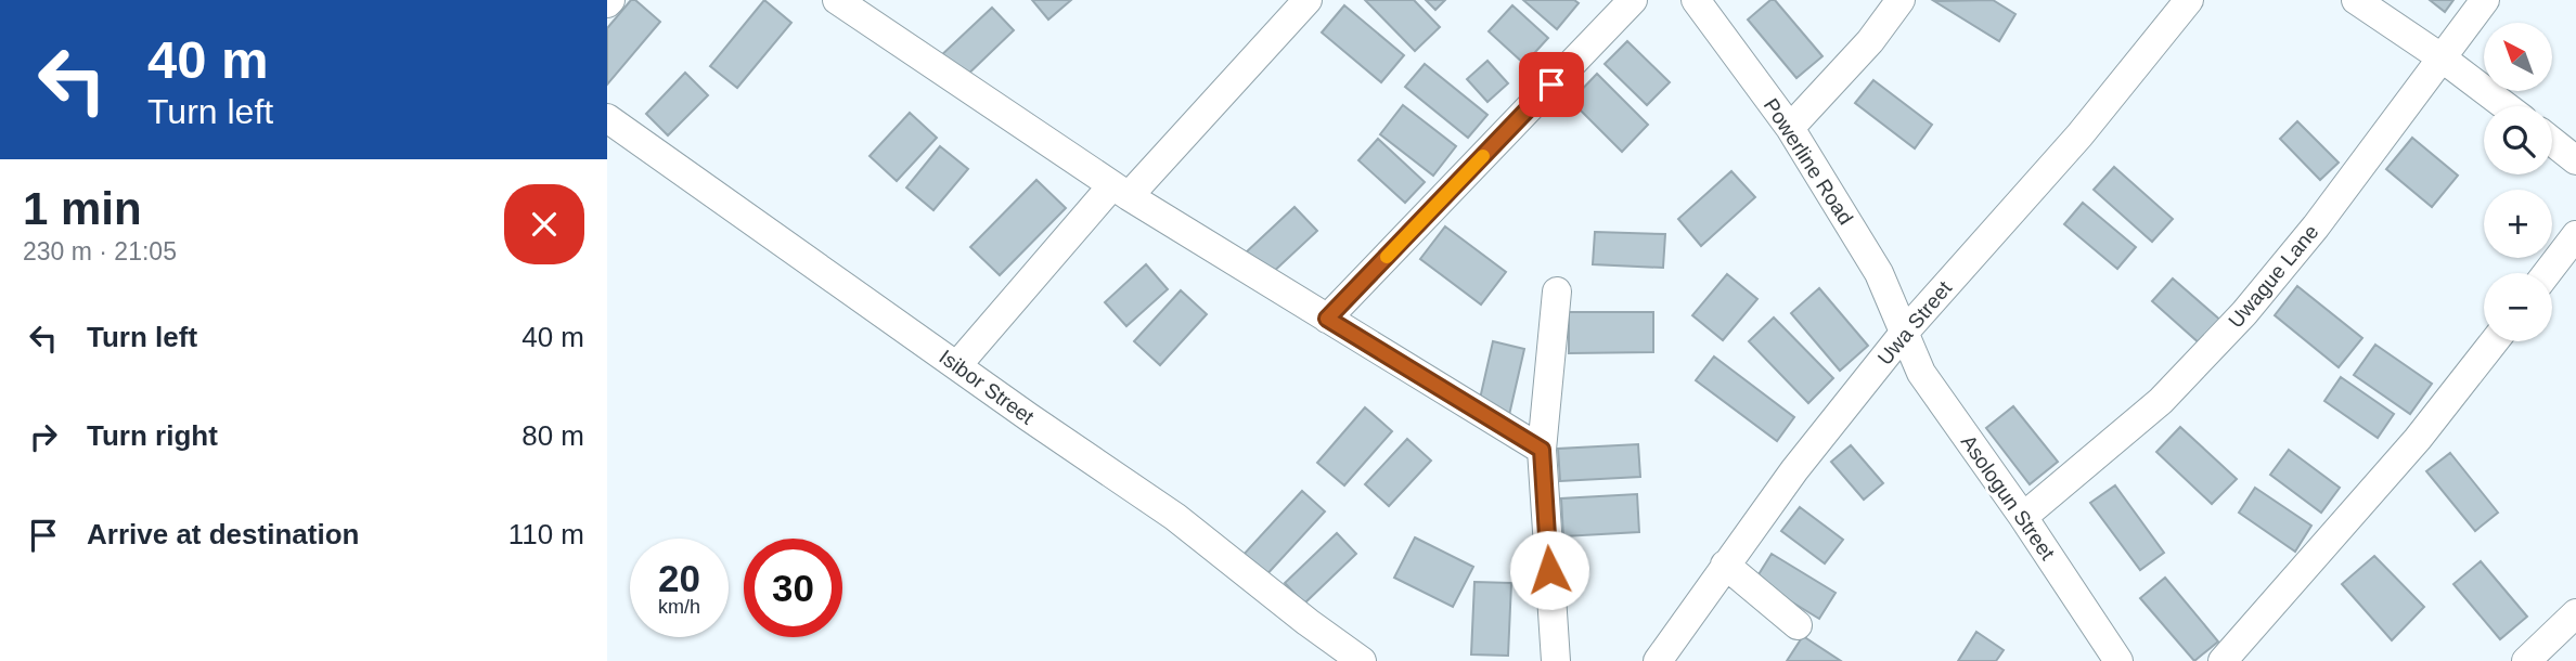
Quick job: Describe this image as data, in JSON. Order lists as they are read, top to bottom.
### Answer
{
  "streets": {
    "street": [
      "Powerline Road",
      "Uwague Lane",
      "Uwa Street",
      "Isibor Street",
      "Asologun Street"
    ]
  },
  "crossings": [
    ["Powerline Road", "Uwa Street"],
    ["Powerline Road", "Asologun Street"],
    ["Uwague Lane", "Asologun Street"],
    ["Uwa Street", "Asologun Street"]
  ],
  "north": "top left",
  "page": {
    "turn": ["40 m", "Turn left"],
    "map_buttons": ["+", "−"],
    "heading": ["1 min", "230 m · 21:05"],
    "list": [
      {
        "name": "Turn left",
        "value": "40 m"
      },
      {
        "name": "Turn right",
        "value": "80 m"
      },
      {
        "name": "Arrive at destination",
        "value": "110 m"
      }
    ],
    "speed": "20 km/h",
    "limit": "30"
  }
}
